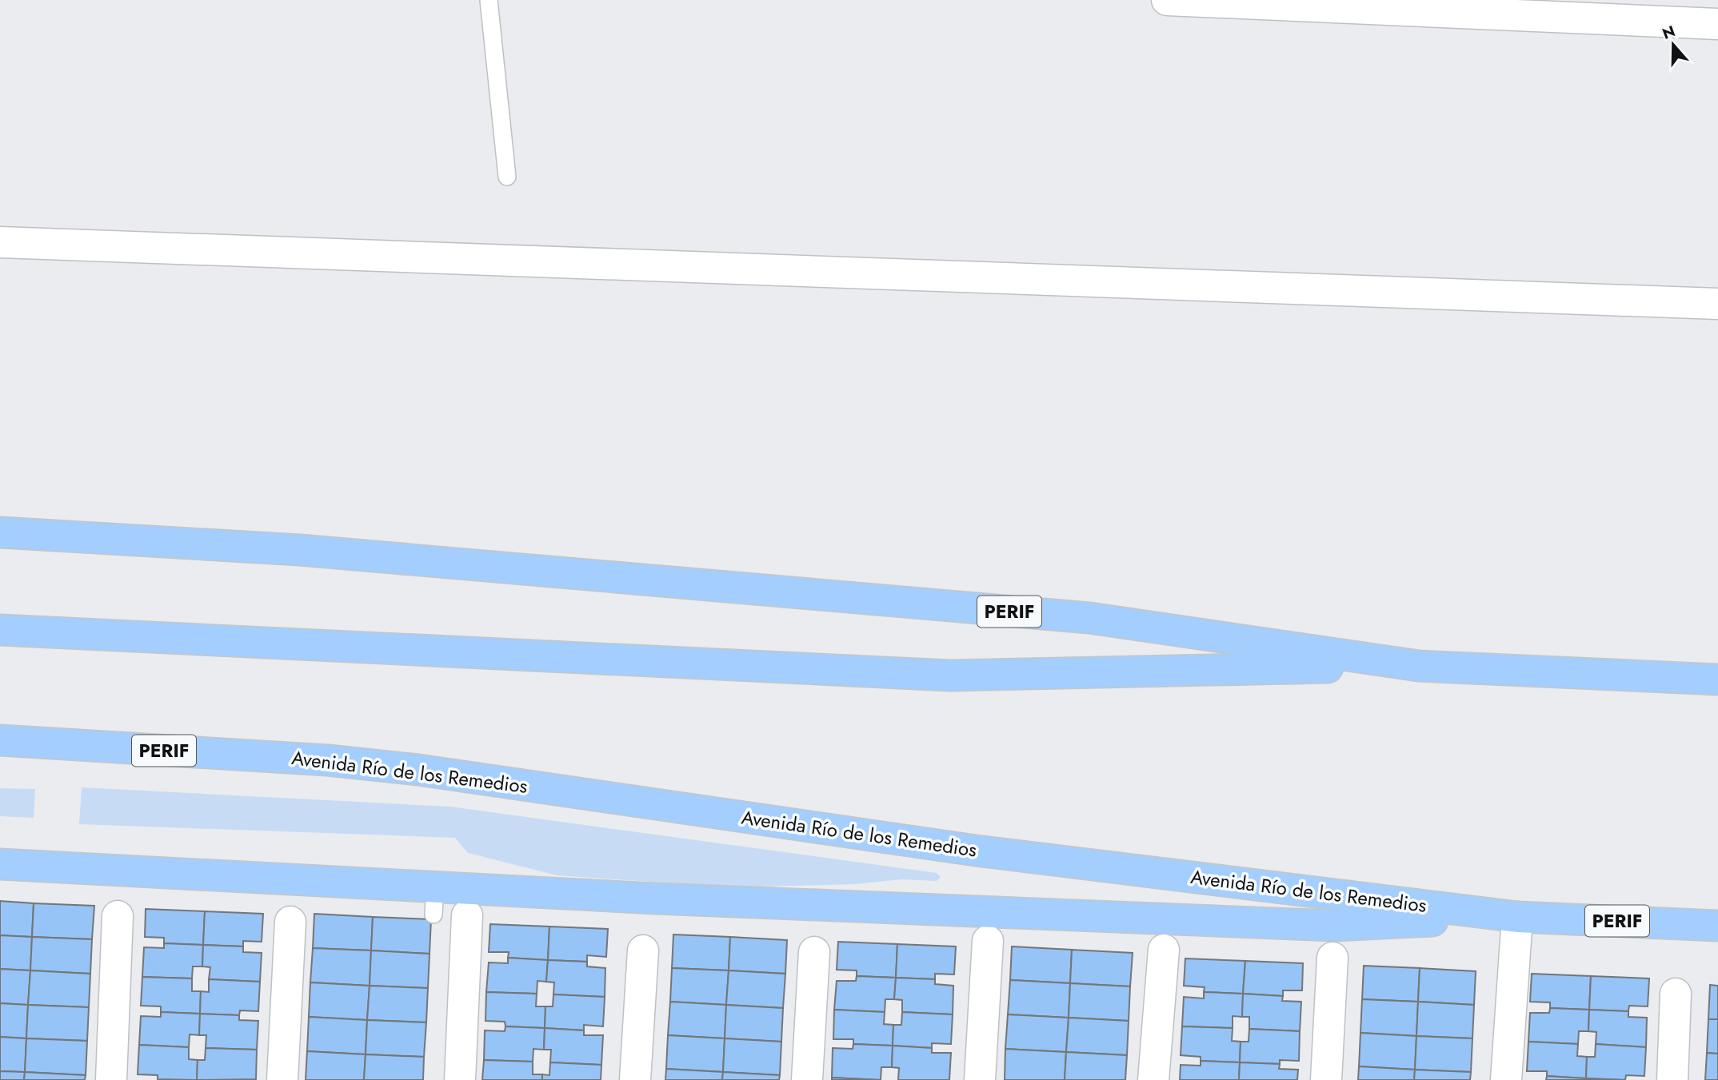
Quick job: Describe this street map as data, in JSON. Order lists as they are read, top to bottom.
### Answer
{
  "streets": {
    "highway": ["PERIF", "Avenida Río de los Remedios"]
  },
  "north": "top"
}
